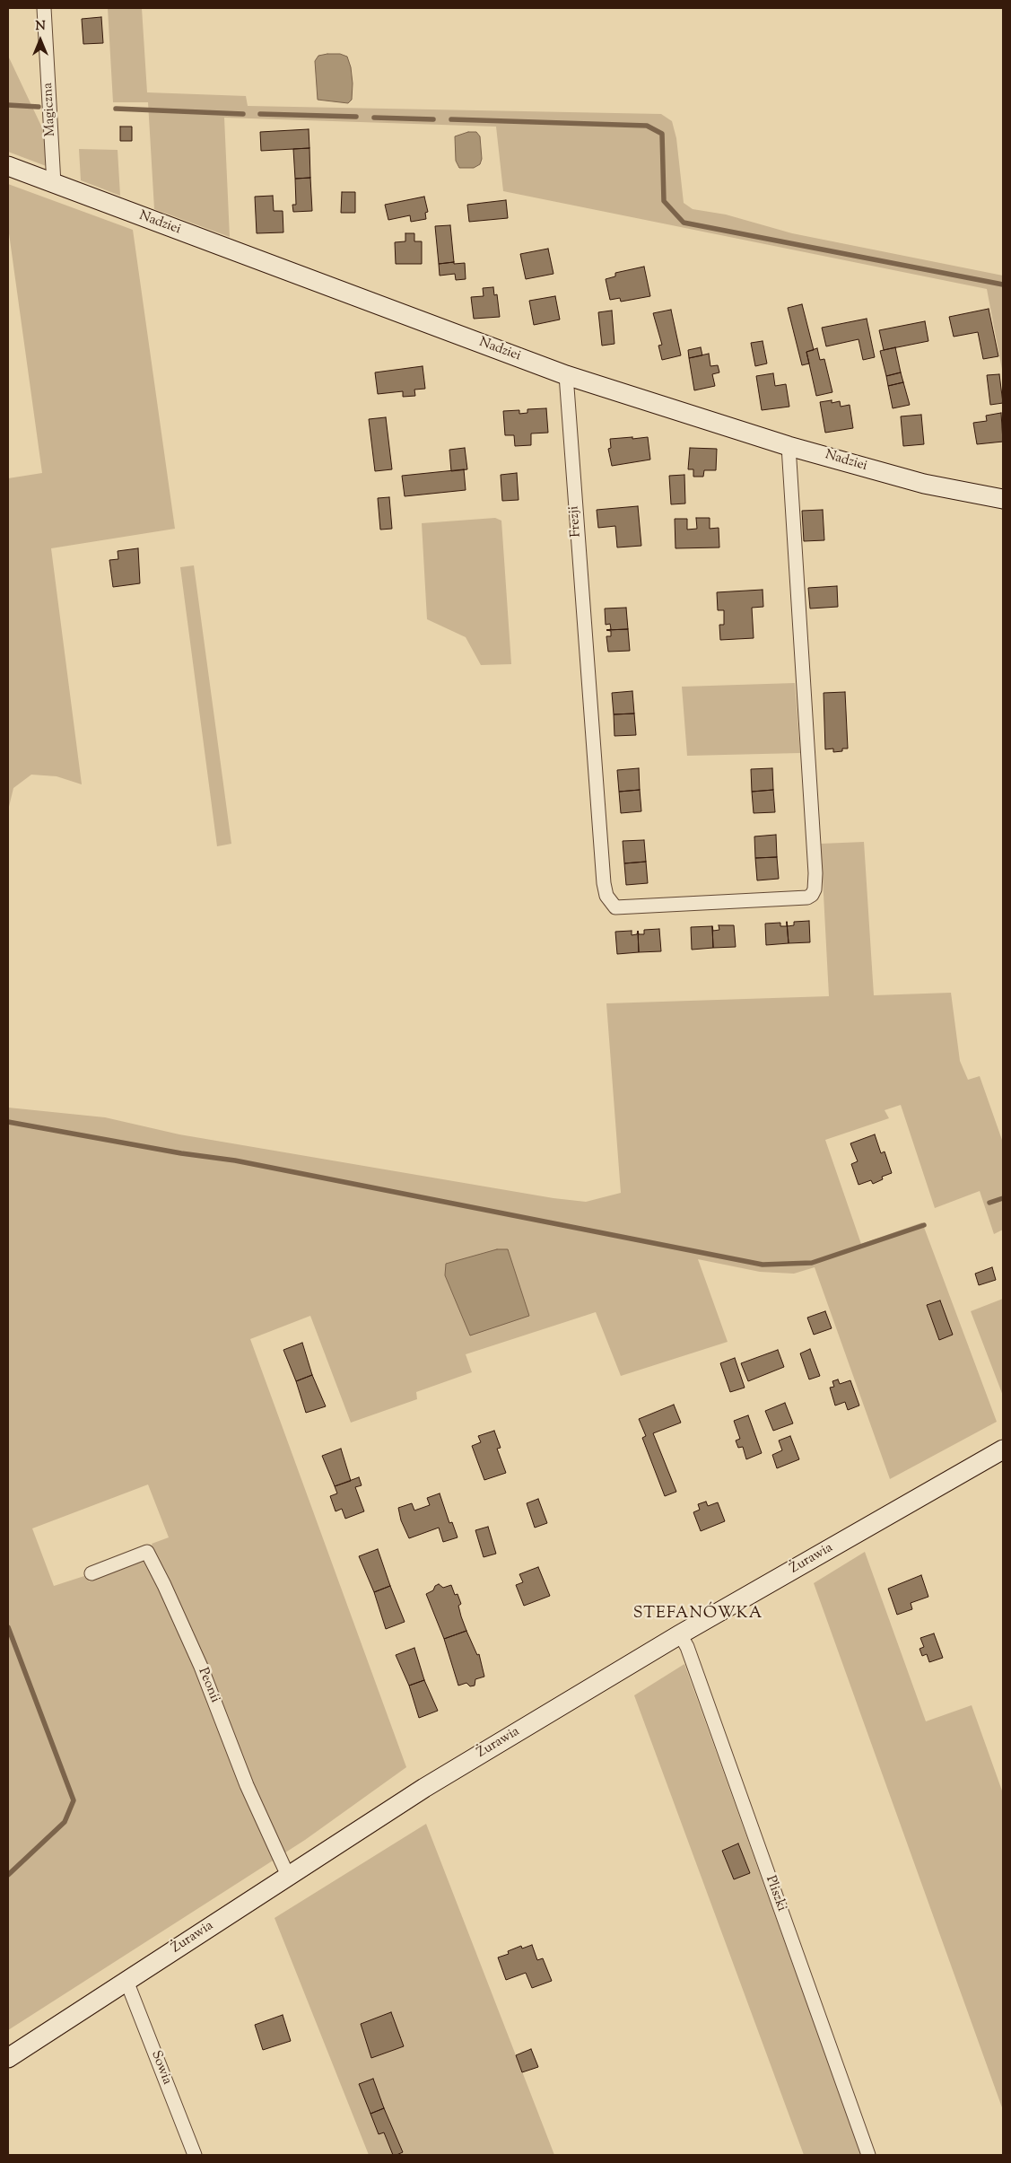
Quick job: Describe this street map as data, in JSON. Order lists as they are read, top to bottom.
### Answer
{
  "streets": {
    "main road": ["Nadziei", "Żurawia"],
    "street": [
      "Magiczna",
      "Frezji",
      "Peonii",
      "Pliszki",
      "Sowia"
    ]
  },
  "crossings": [
    ["Magiczna", "Nadziei"],
    ["Nadziei", "Frezji"],
    ["Żurawia", "Peonii"],
    ["Żurawia", "Pliszki"],
    ["Żurawia", "Sowia"]
  ],
  "districts": ["STEFANÓWKA"],
  "north": "top"
}
